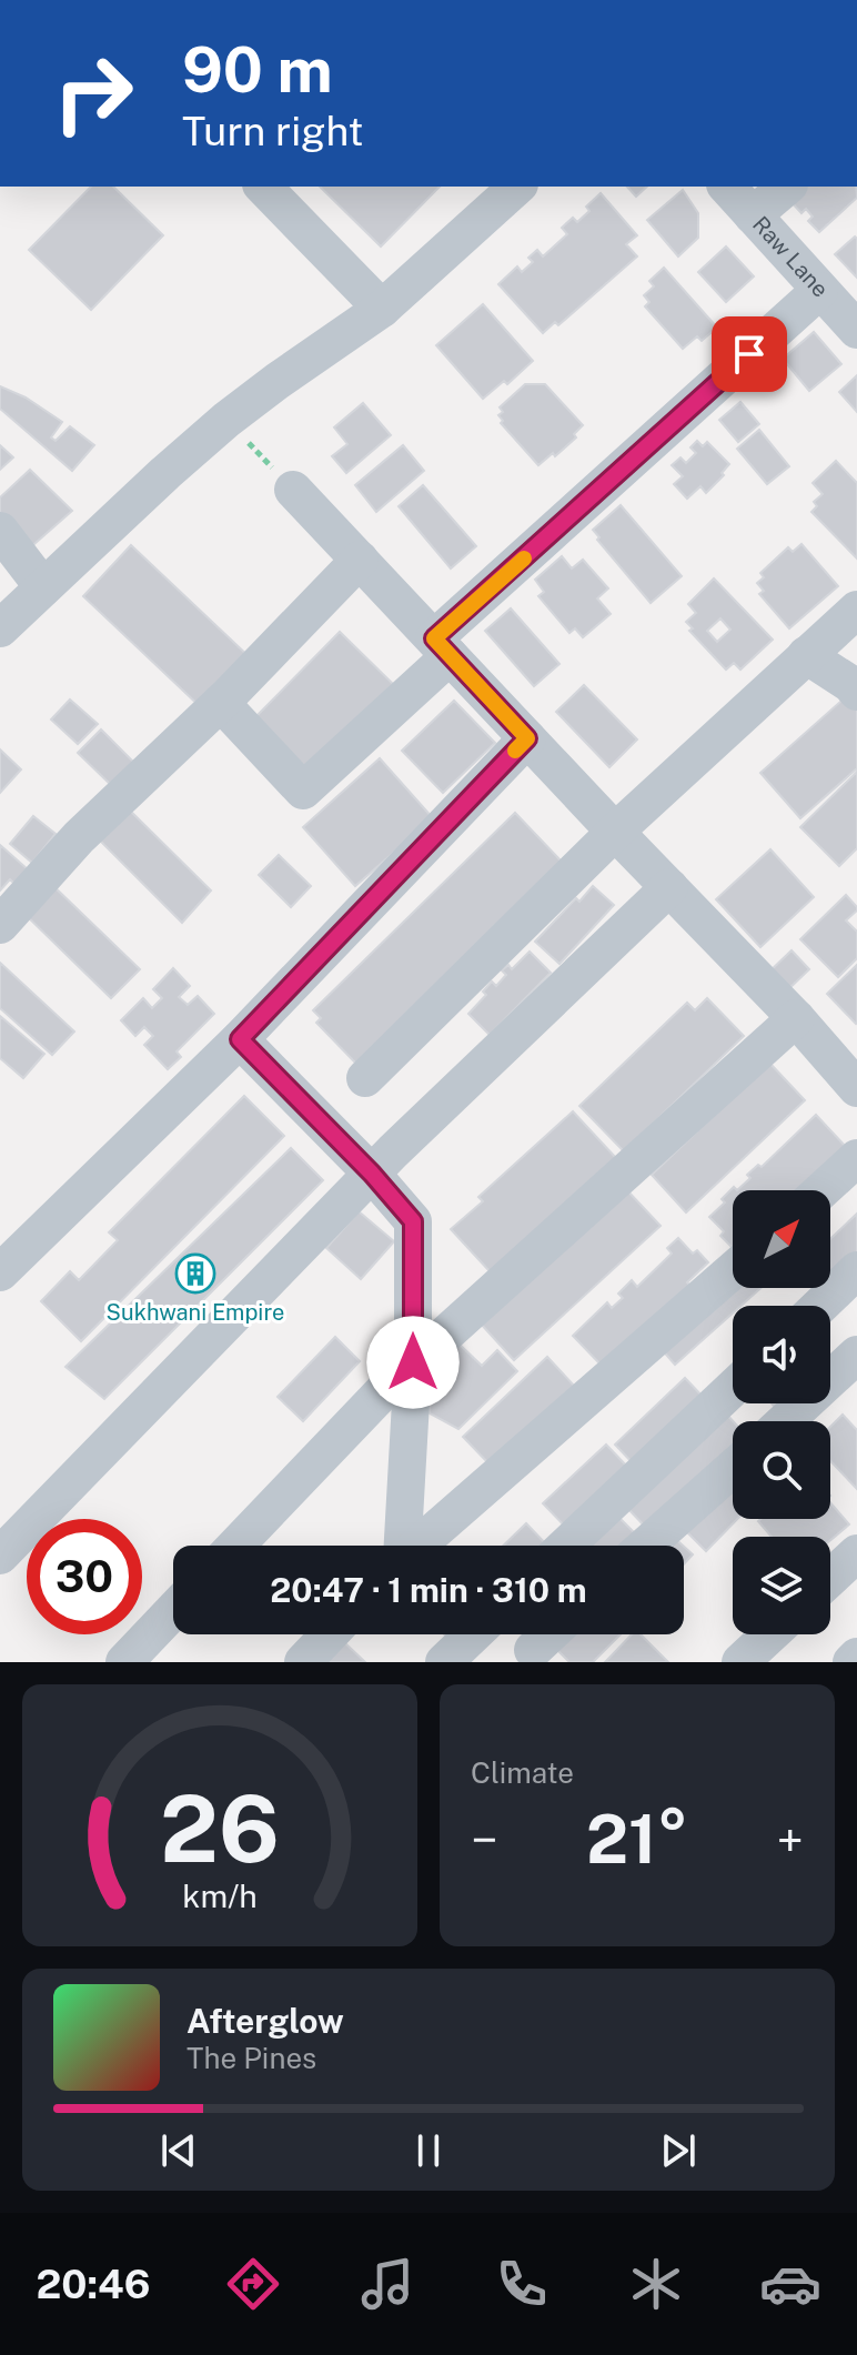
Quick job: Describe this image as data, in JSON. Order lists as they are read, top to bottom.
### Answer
{
  "streets": {
    "street": ["Raw Lane"]
  },
  "places": {
    "building": ["Sukhwani Empire"]
  },
  "north": "top right",
  "page": {
    "turn": ["90 m", "Turn right"],
    "limit": "30",
    "trip": "20:47 · 1 min · 310 m",
    "tile": "Climate",
    "heat": ["−", "21°", "+"],
    "song": ["Afterglow", "The Pines"],
    "tabs": "20:46",
    "gauge": ["26", "km/h"]
  }
}
